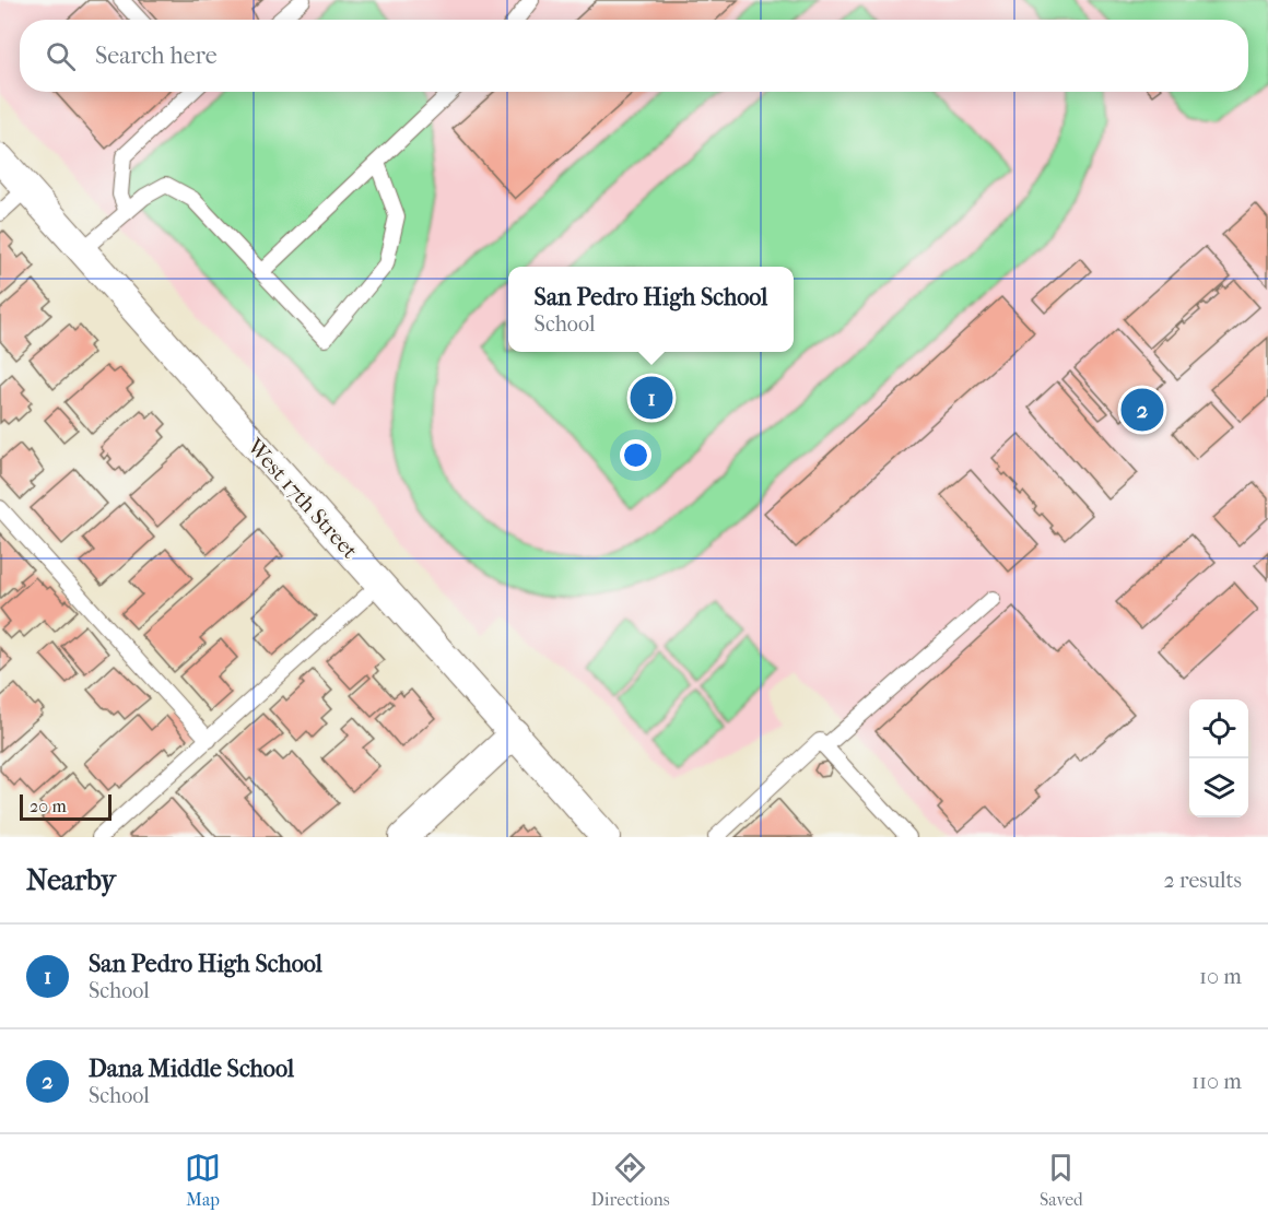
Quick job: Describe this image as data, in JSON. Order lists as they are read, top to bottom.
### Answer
{
  "streets": {
    "street": ["West 17th Street"]
  },
  "scale_bar": "20 m",
  "page": {
    "search": "Search here",
    "popup": ["San Pedro High School", "School"],
    "pins": ["1", "2"],
    "scale": "20 m",
    "heading": ["Nearby", "2 results"],
    "list": [
      {
        "mark": "1",
        "name": "San Pedro High School",
        "note": "School",
        "value": "10 m"
      },
      {
        "mark": "2",
        "name": "Dana Middle School",
        "note": "School",
        "value": "110 m"
      }
    ],
    "nav": ["Map", "Directions", "Saved"]
  }
}
